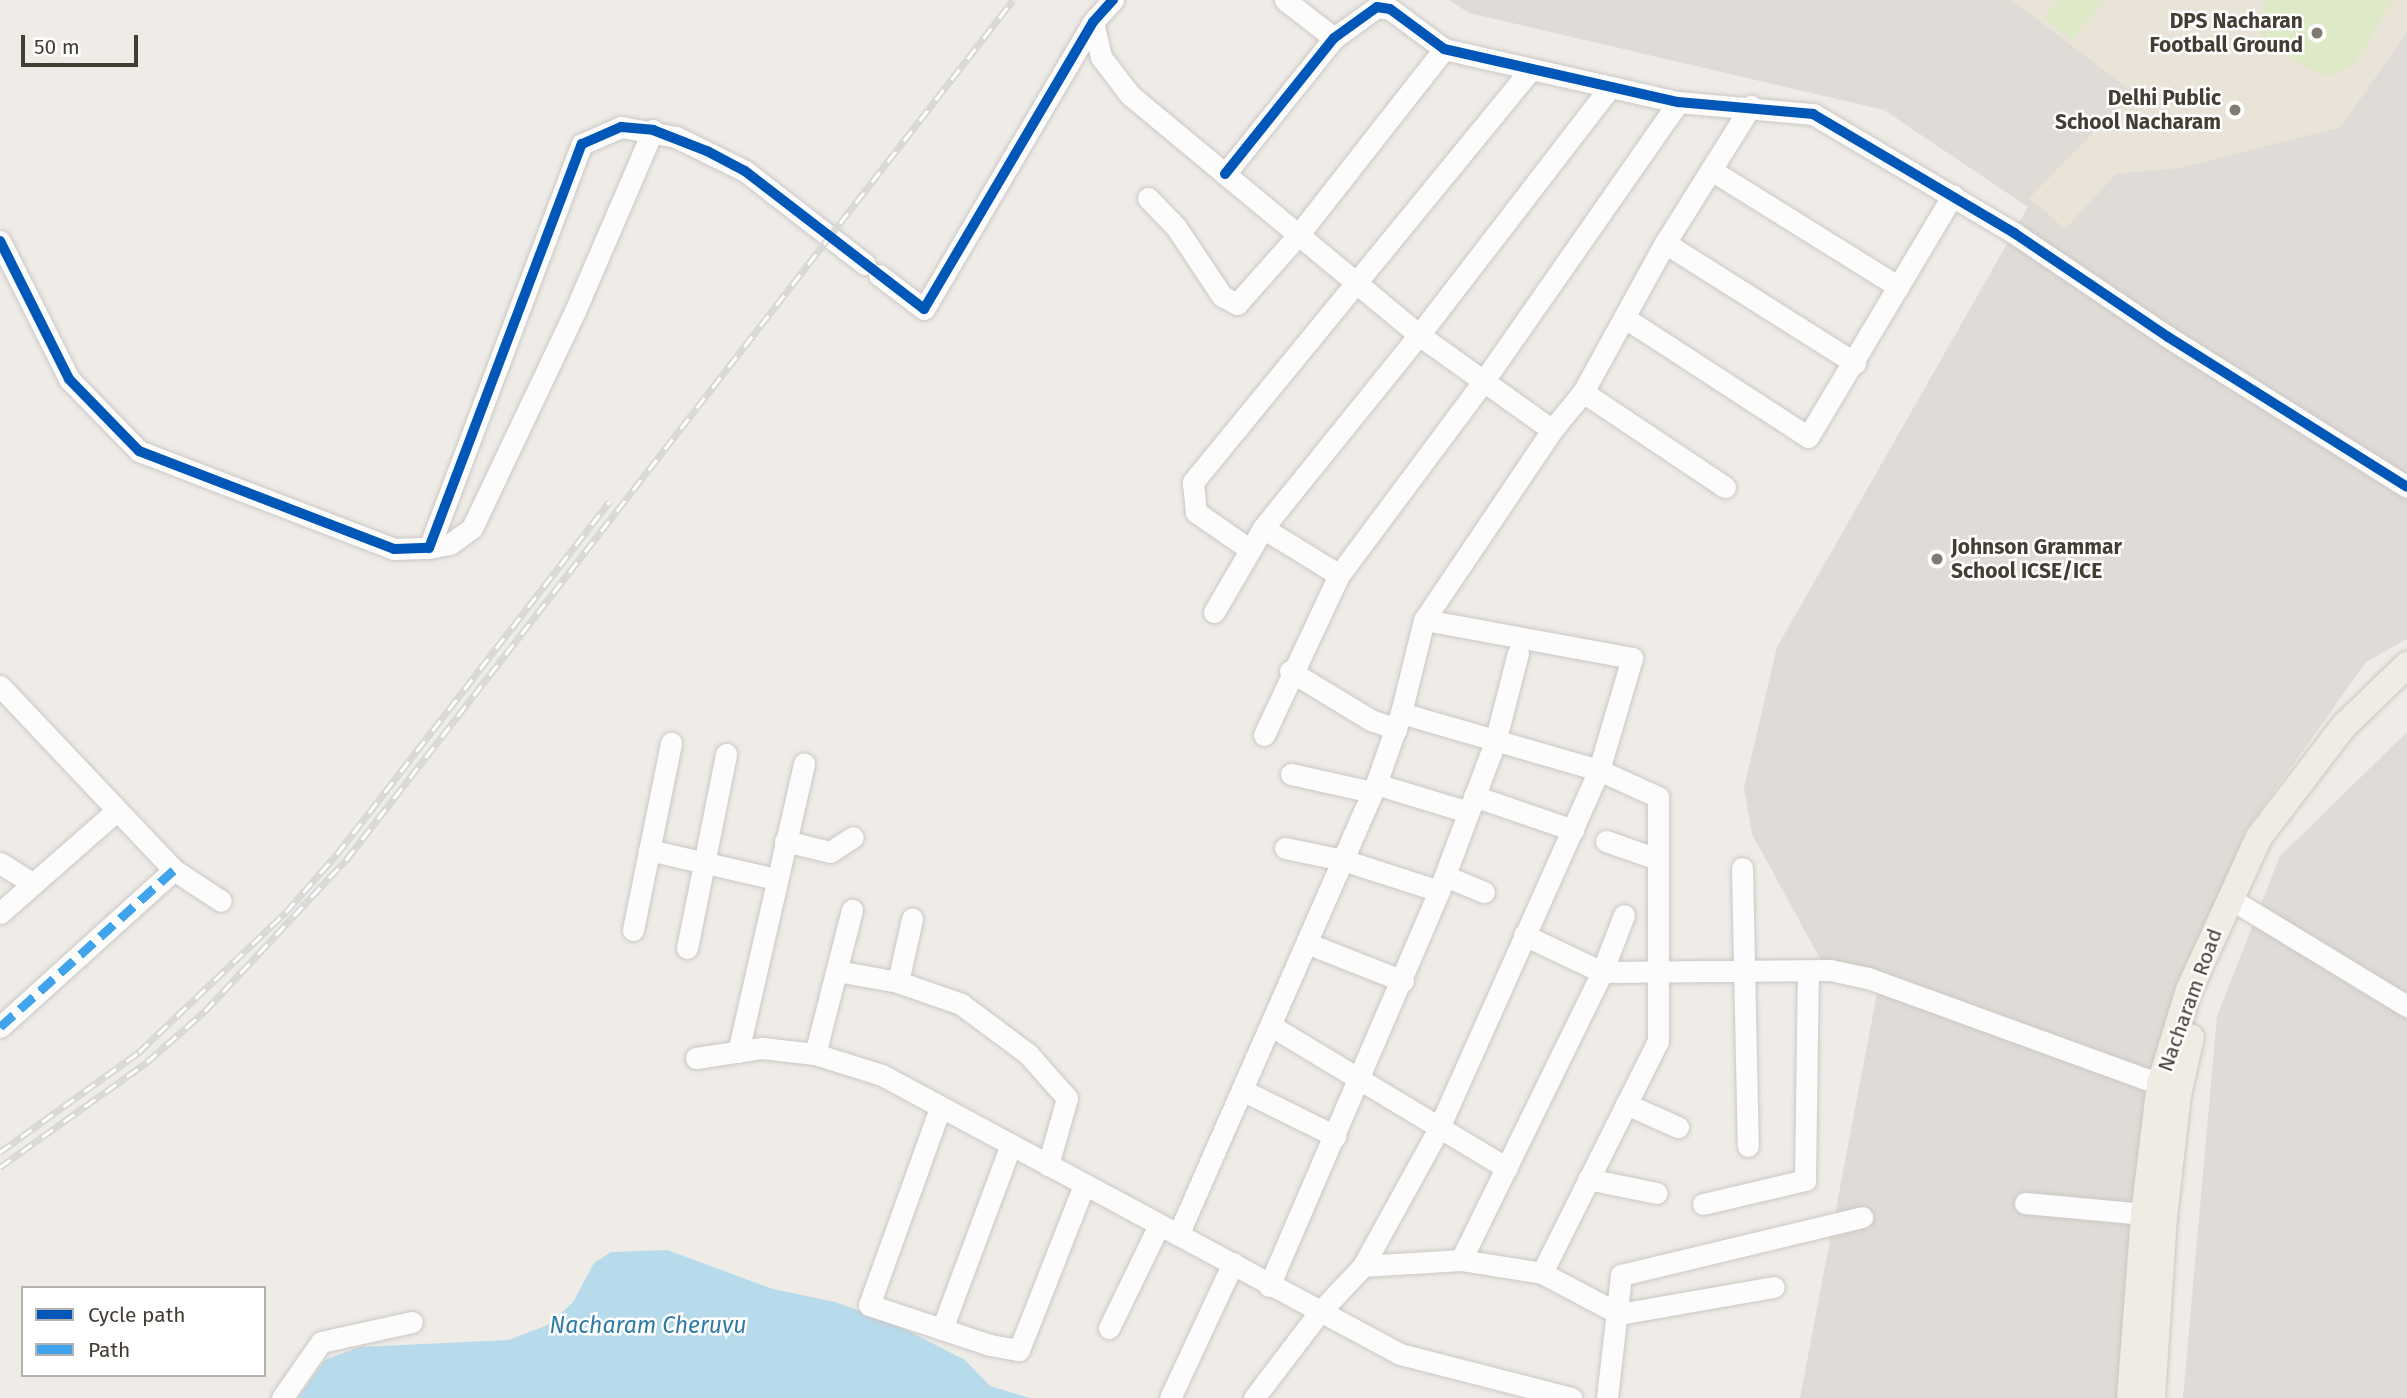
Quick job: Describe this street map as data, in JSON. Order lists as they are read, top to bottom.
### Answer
{
  "streets": {
    "main road": ["Nacharam Road"]
  },
  "water": ["Nacharam Cheruvu"],
  "places": ["DPS Nacharan Football Ground", "Delhi Public School Nacharam", "Johnson Grammar School ICSE/ICE"],
  "legend": ["Cycle path", "Path"],
  "scale_bar": "50 m"
}
